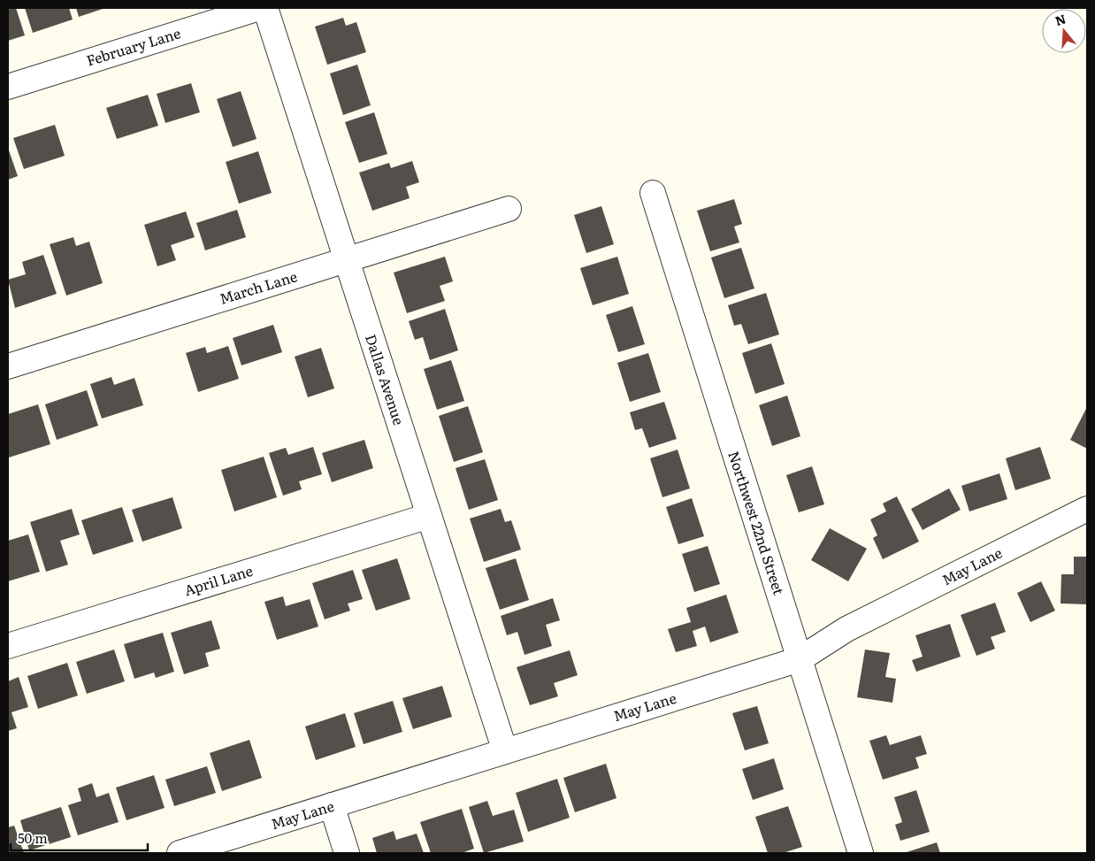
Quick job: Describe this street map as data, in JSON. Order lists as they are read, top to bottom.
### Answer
{
  "streets": {
    "street": [
      "February Lane",
      "March Lane",
      "Dallas Avenue",
      "Northwest 22nd Street",
      "May Lane",
      "April Lane"
    ]
  },
  "crossings": [
    ["March Lane", "Dallas Avenue"],
    ["Dallas Avenue", "May Lane"],
    ["Dallas Avenue", "April Lane"],
    ["Northwest 22nd Street", "May Lane"]
  ],
  "scale_bar": "50 m",
  "north": "top"
}
